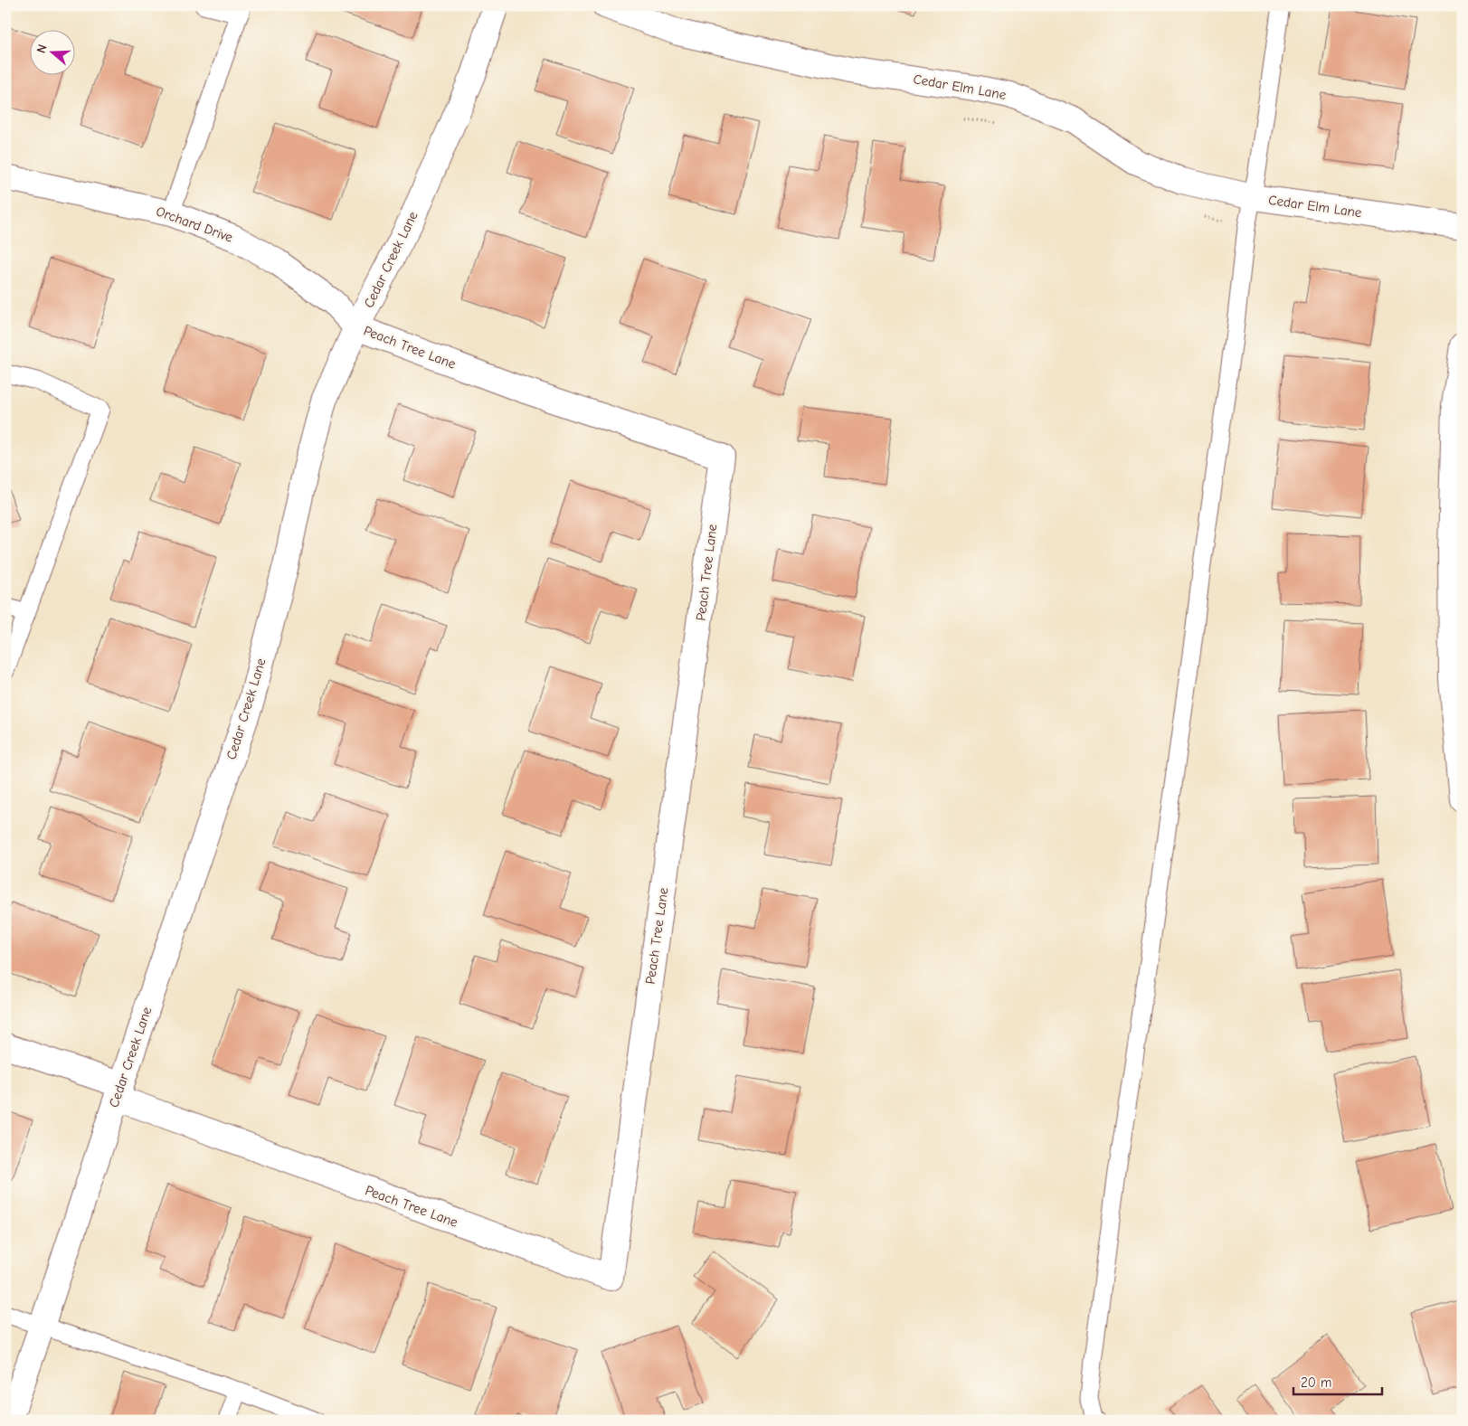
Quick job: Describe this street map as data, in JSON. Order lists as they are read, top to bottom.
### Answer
{
  "streets": {
    "street": [
      "Cedar Elm Lane",
      "Orchard Drive",
      "Cedar Creek Lane",
      "Peach Tree Lane"
    ]
  },
  "crossings": [
    ["Orchard Drive", "Cedar Creek Lane"],
    ["Orchard Drive", "Peach Tree Lane"],
    ["Cedar Creek Lane", "Peach Tree Lane"]
  ],
  "scale_bar": "20 m",
  "north": "left"
}
